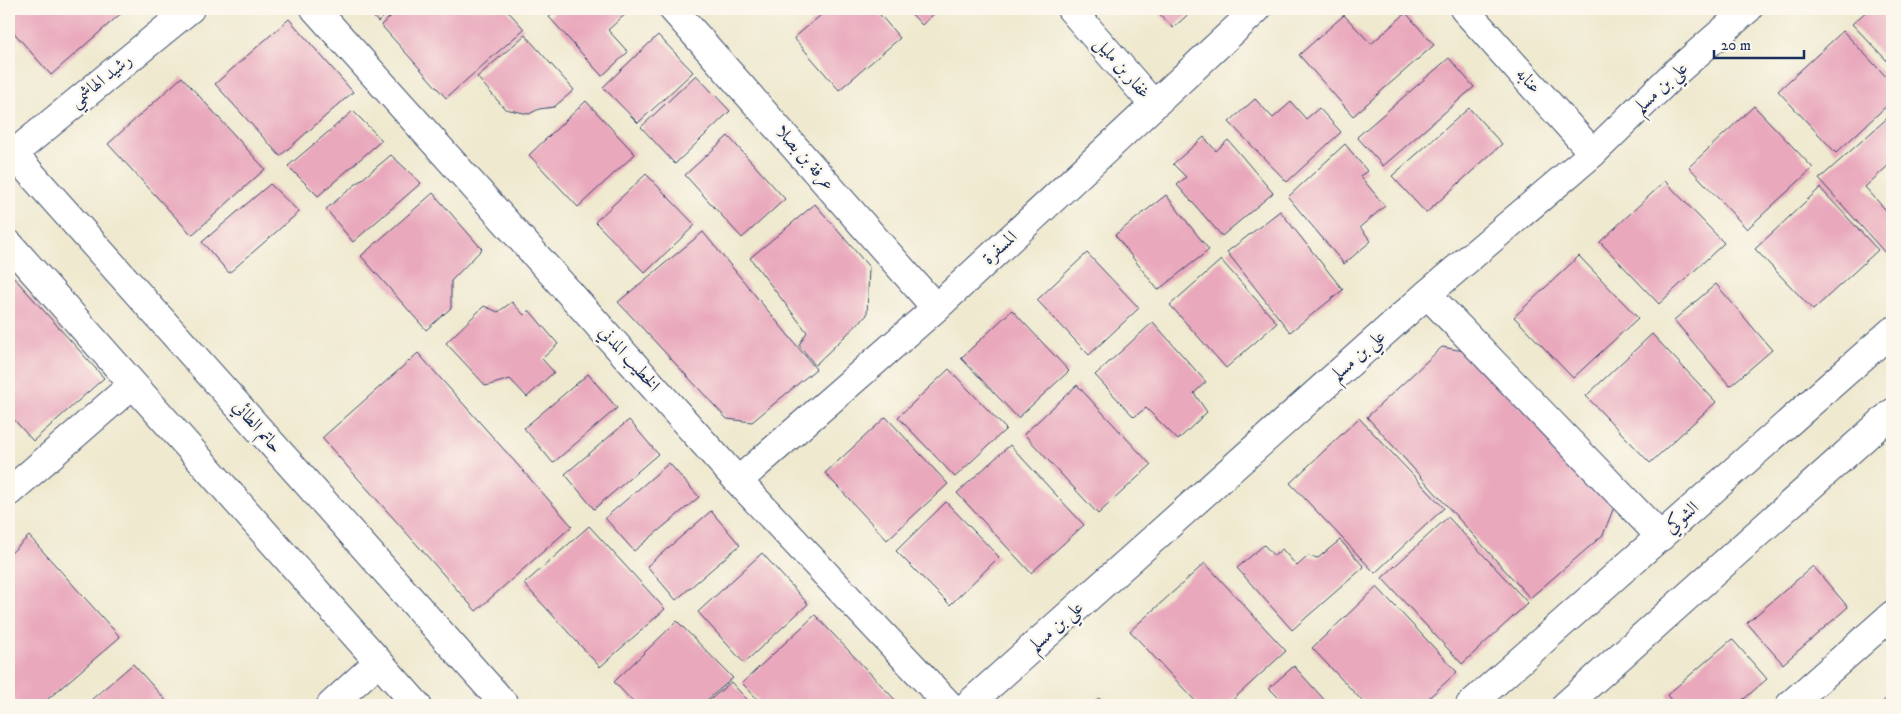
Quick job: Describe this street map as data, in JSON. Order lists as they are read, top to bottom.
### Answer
{
  "streets": {
    "street": [
      "غفار بن مليل",
      "رشيد الهاشمي",
      "عنابه",
      "علي بن مسلم",
      "عرفة بن بصلا",
      "المسفرة",
      "الخطيب المدني",
      "حاتم الطائي",
      "الشوكي"
    ]
  },
  "crossings": [
    ["غفار بن مليل", "المسفرة"],
    ["رشيد الهاشمي", "حاتم الطائي"],
    ["عنابه", "علي بن مسلم"],
    ["عرفة بن بصلا", "المسفرة"],
    ["المسفرة", "الخطيب المدني"]
  ],
  "scale_bar": "20 m"
}
